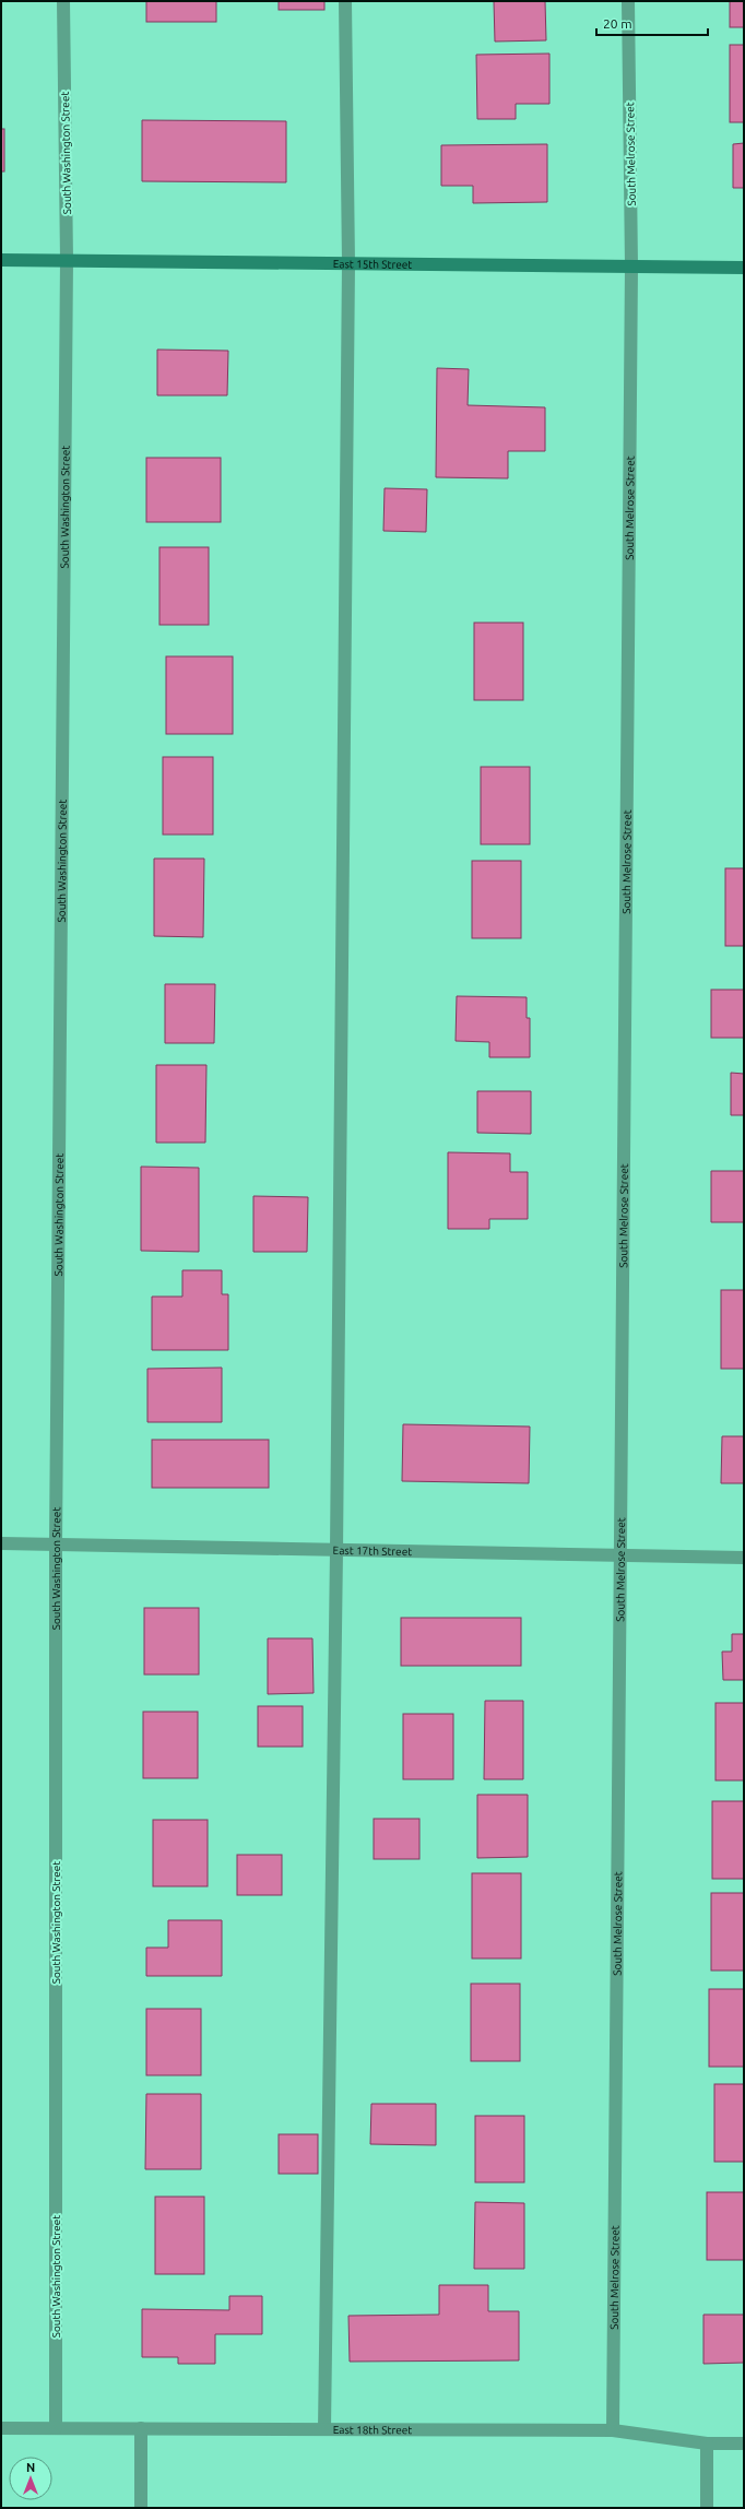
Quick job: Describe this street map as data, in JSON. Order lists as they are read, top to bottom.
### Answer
{
  "streets": {
    "main road": ["East 15th Street"],
    "street": [
      "South Washington Street",
      "South Melrose Street",
      "East 17th Street",
      "East 18th Street"
    ]
  },
  "crossings": [
    ["South Washington Street", "East 15th Street"],
    ["South Washington Street", "East 17th Street"],
    ["South Washington Street", "East 18th Street"],
    ["South Melrose Street", "East 15th Street"],
    ["South Melrose Street", "East 17th Street"],
    ["South Melrose Street", "East 18th Street"]
  ],
  "scale_bar": "20 m",
  "north": "top"
}
